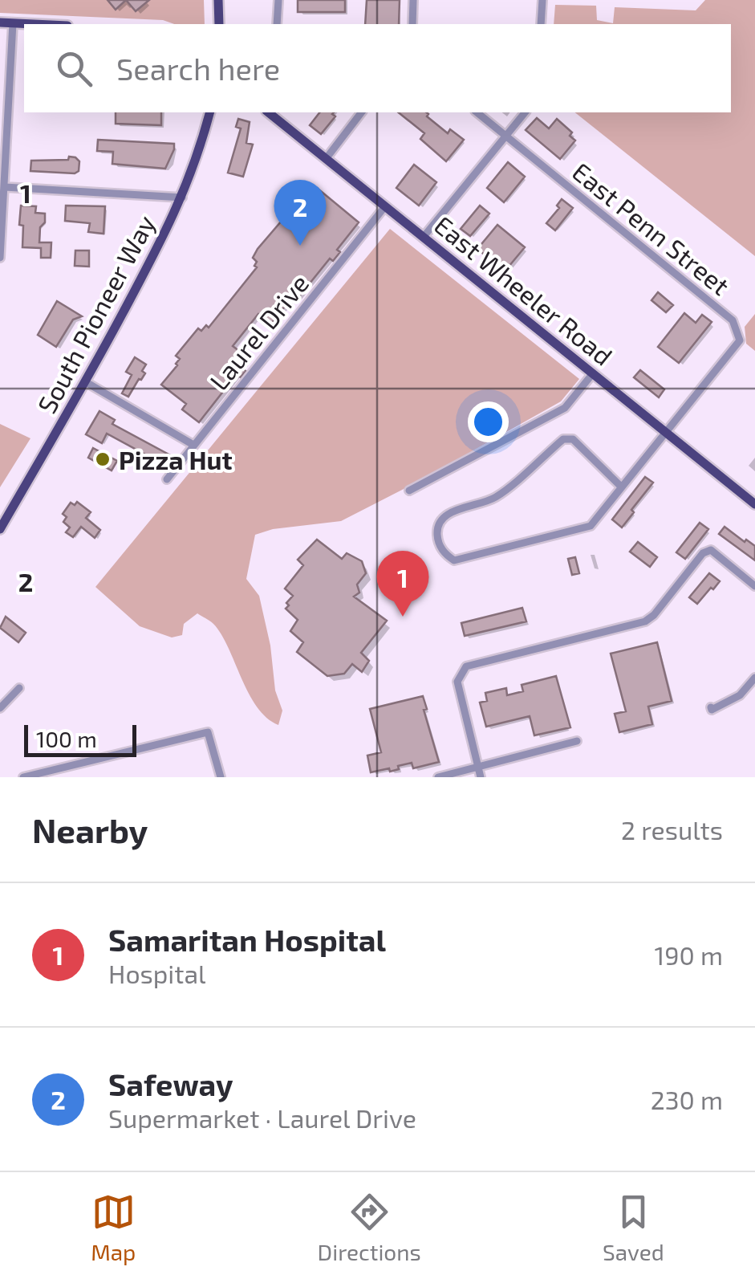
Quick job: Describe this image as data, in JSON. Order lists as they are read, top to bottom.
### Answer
{
  "streets": {
    "main road": ["East Wheeler Road", "South Pioneer Way"],
    "street": ["East Penn Street", "Laurel Drive"]
  },
  "crossings": [
    ["East Penn Street", "East Wheeler Road"],
    ["East Wheeler Road", "Laurel Drive"]
  ],
  "places": ["Pizza Hut"],
  "scale_bar": "100 m",
  "page": {
    "search": "Search here",
    "pins": ["2", "1"],
    "scale": "100 m",
    "heading": ["Nearby", "2 results"],
    "list": [
      {
        "mark": "1",
        "name": "Samaritan Hospital",
        "note": "Hospital",
        "value": "190 m"
      },
      {
        "mark": "2",
        "name": "Safeway",
        "note": "Supermarket · Laurel Drive",
        "value": "230 m"
      }
    ],
    "nav": ["Map", "Directions", "Saved"]
  },
  "grid": {
    "rows": ["1", "2"]
  }
}
